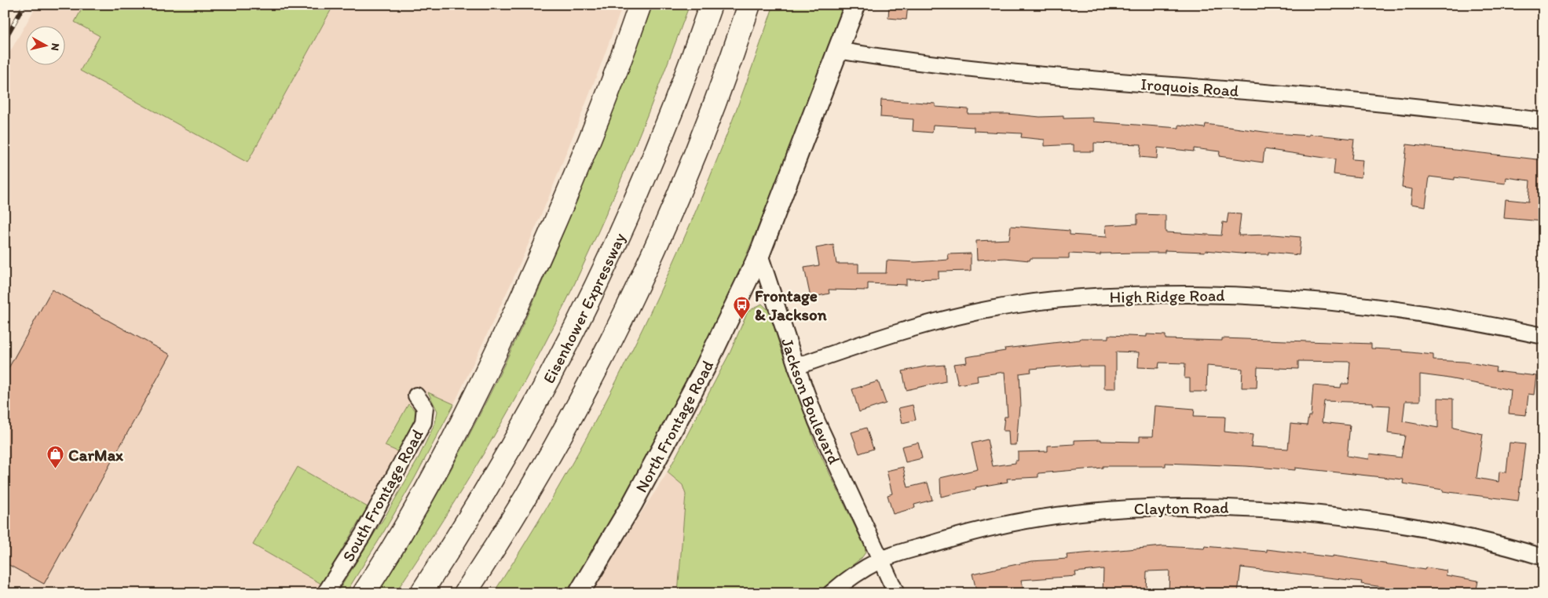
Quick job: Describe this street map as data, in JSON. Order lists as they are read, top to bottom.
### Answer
{
  "streets": {
    "highway": ["Eisenhower Expressway"],
    "main road": ["North Frontage Road"],
    "street": [
      "Iroquois Road",
      "High Ridge Road",
      "Jackson Boulevard",
      "South Frontage Road",
      "Clayton Road"
    ]
  },
  "crossings": [
    ["High Ridge Road", "Jackson Boulevard"],
    ["Jackson Boulevard", "North Frontage Road"],
    ["Jackson Boulevard", "Clayton Road"]
  ],
  "places": {
    "bus stop": ["Frontage & Jackson"],
    "shop": ["CarMax"]
  },
  "north": "right"
}
